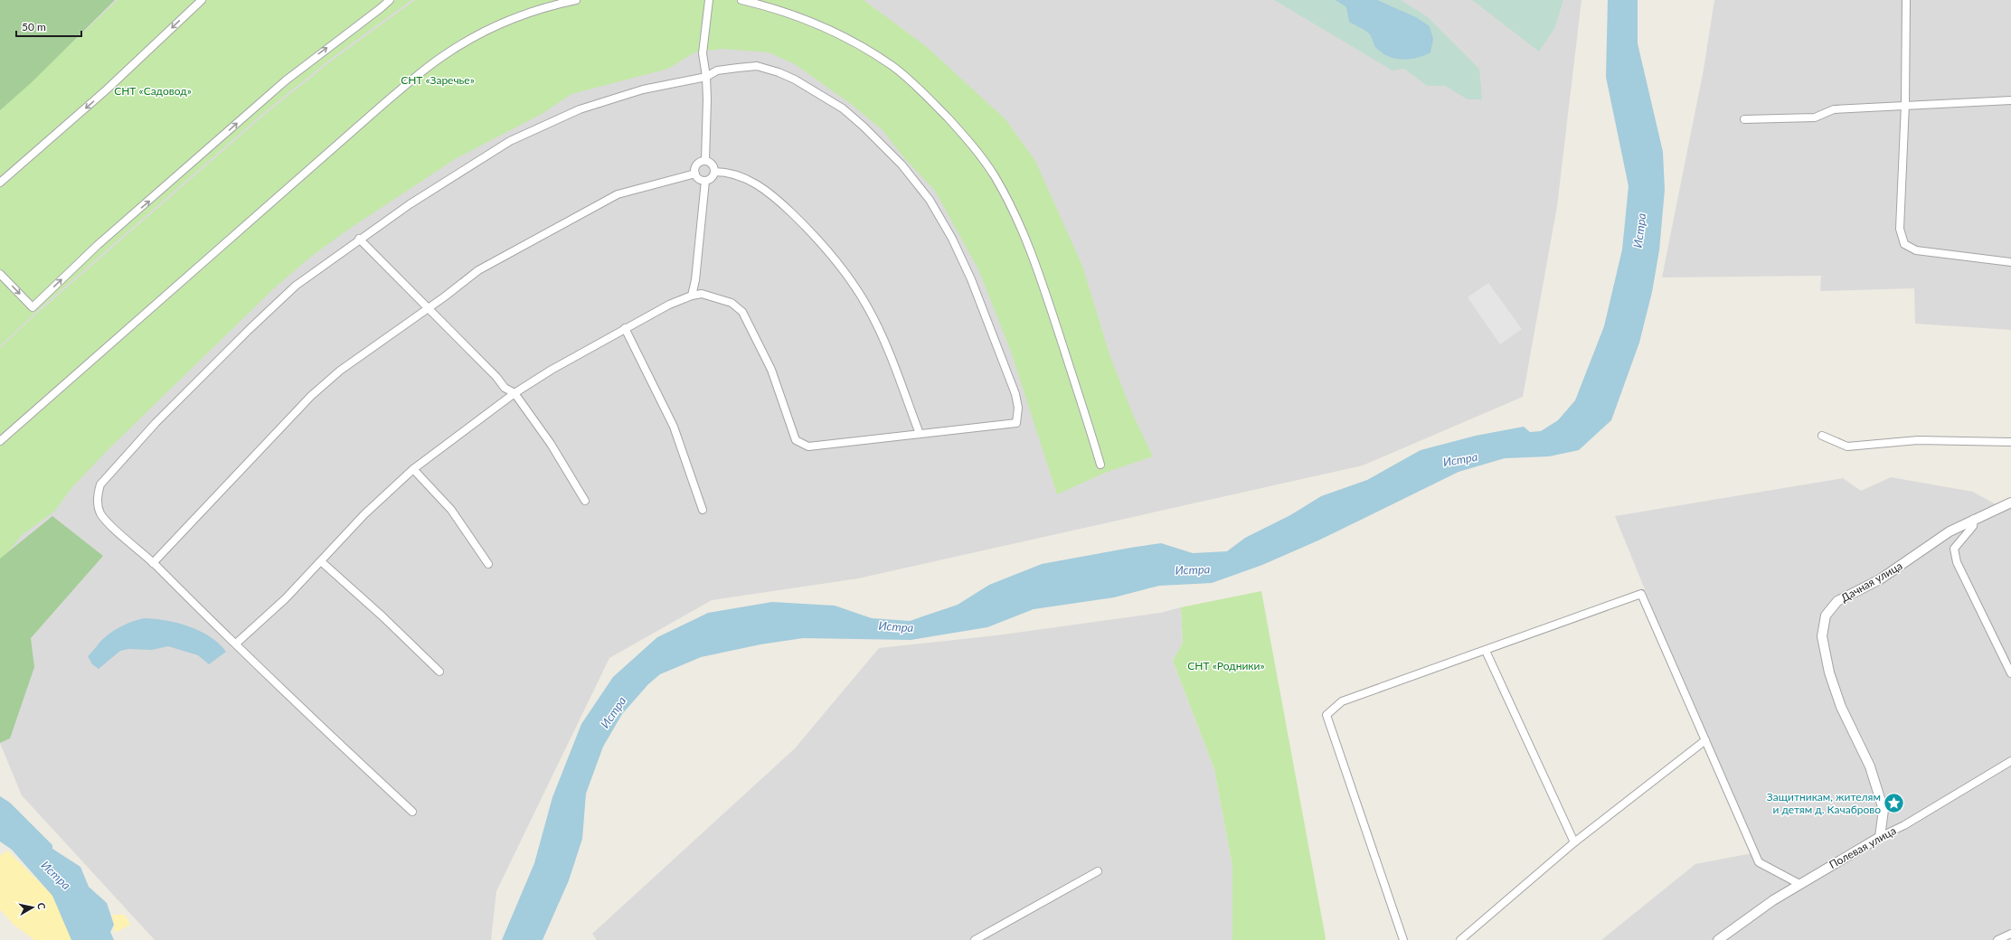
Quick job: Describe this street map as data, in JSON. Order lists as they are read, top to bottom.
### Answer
{
  "streets": {
    "street": ["Дачная улица", "Полевая улица"]
  },
  "crossings": [
    ["Дачная улица", "Полевая улица"]
  ],
  "water": ["Истра"],
  "parks": ["СНТ «Заречье»", "СНТ «Садовод»", "СНТ «Родники»"],
  "places": {
    "place": ["Защитникам, жителям и детям д. Качаброво"]
  },
  "scale_bar": "50 m",
  "north": "right"
}
